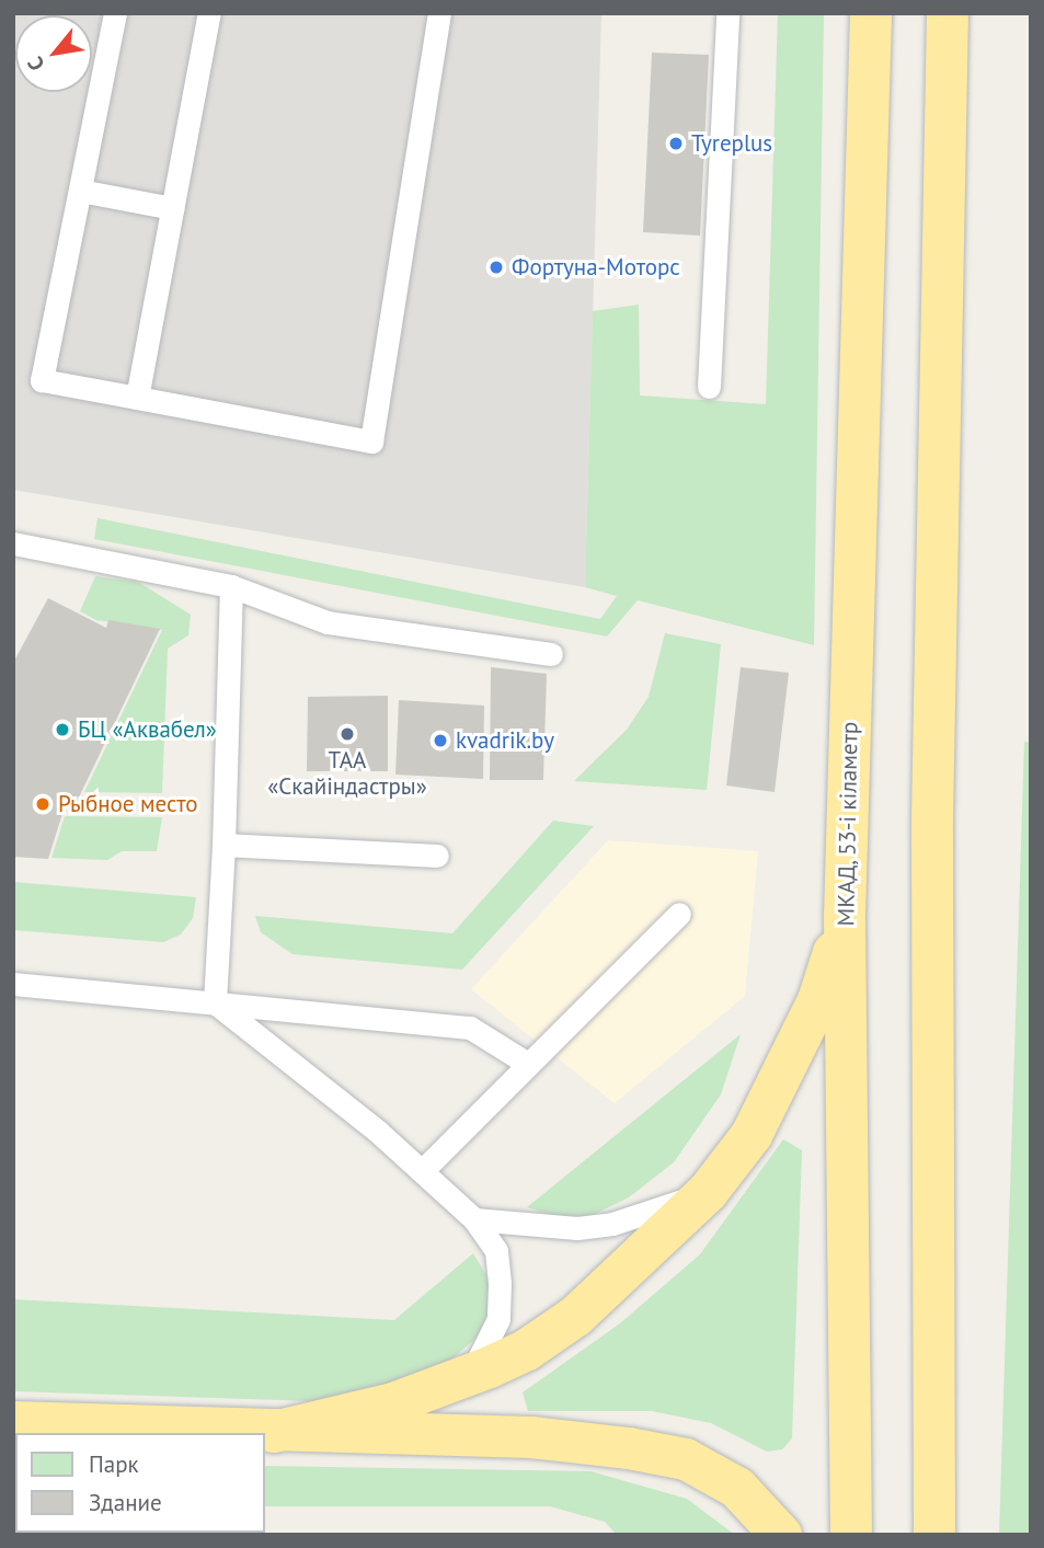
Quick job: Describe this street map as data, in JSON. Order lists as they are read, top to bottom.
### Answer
{
  "streets": {
    "highway": ["МКАД, 53-і кіламетр"]
  },
  "places": [
    "Tyreplus",
    "Фортуна-Моторс",
    "БЦ «Аквабел»",
    "ТАА «Скайіндастры»",
    "kvadrik.by",
    "Рыбное место"
  ],
  "legend": ["Парк", "Здание"],
  "north": "bottom left"
}
